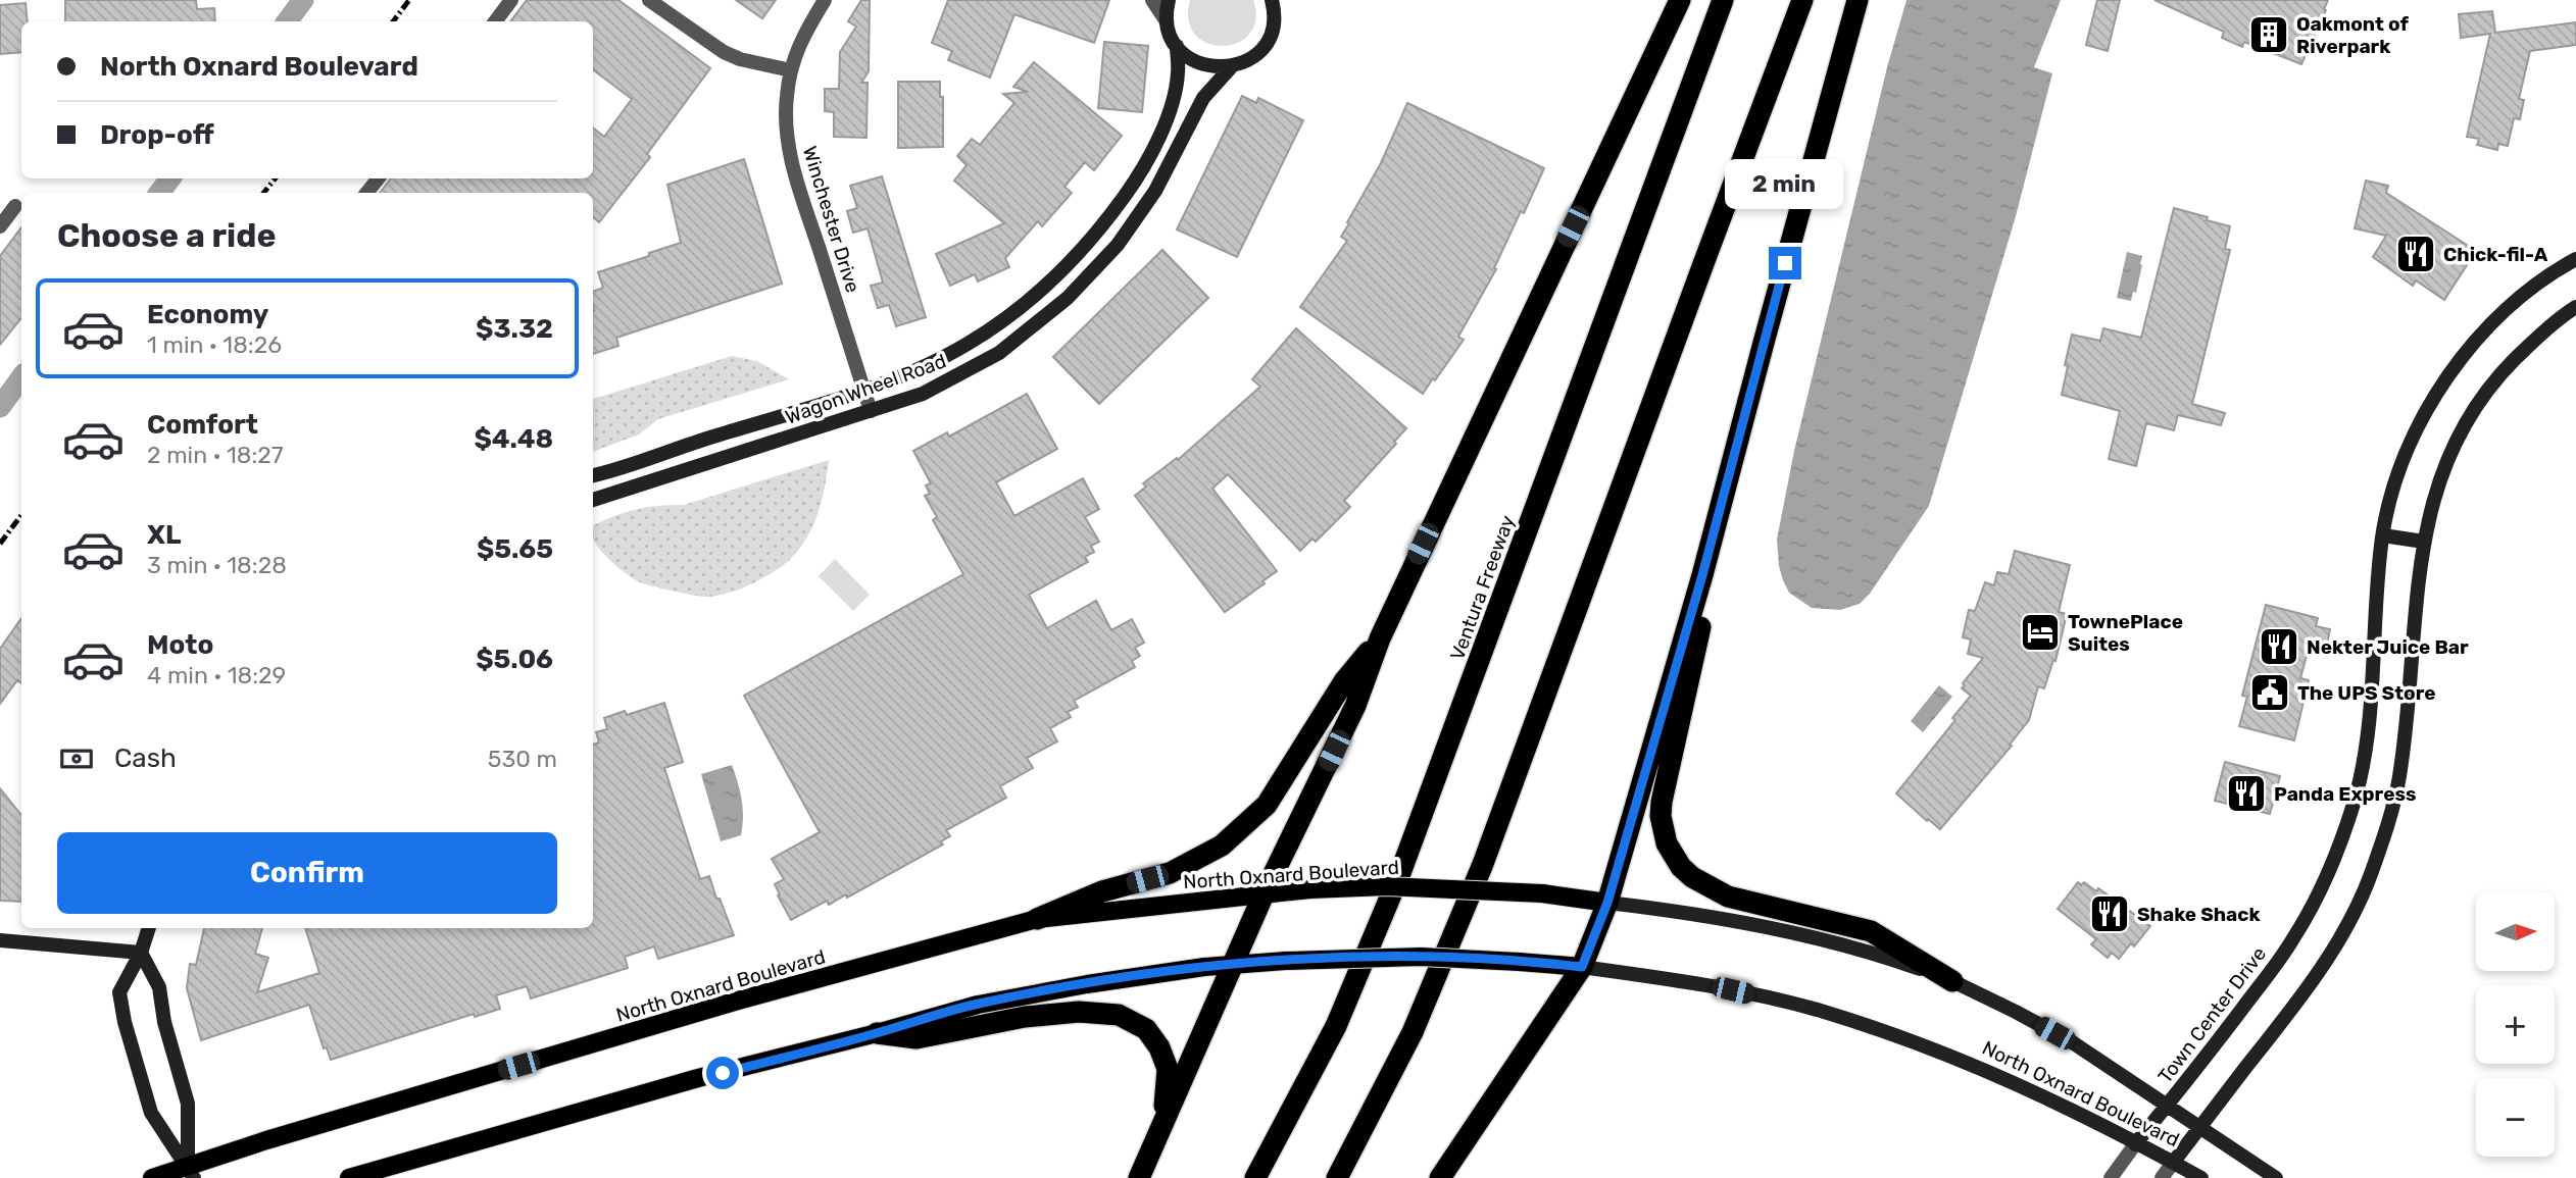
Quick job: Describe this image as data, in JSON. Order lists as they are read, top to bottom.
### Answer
{
  "streets": {
    "highway": ["Ventura Freeway"],
    "main road": ["Wagon Wheel Road", "North Oxnard Boulevard", "Town Center Drive"],
    "street": ["Winchester Drive"]
  },
  "crossings": [
    ["Winchester Drive", "Wagon Wheel Road"],
    ["North Oxnard Boulevard", "Town Center Drive"]
  ],
  "places": {
    "building": ["Oakmont of Riverpark"],
    "restaurant": [
      "Chick-fil-A",
      "Nekter Juice Bar",
      "Panda Express",
      "Shake Shack"
    ],
    "hotel": ["TownePlace Suites"],
    "public building": ["The UPS Store"]
  },
  "north": "right",
  "page": {
    "banner": ["North Oxnard Boulevard", "Drop-off"],
    "bubble": "2 min",
    "heading": "Choose a ride",
    "list": [
      {
        "name": "Economy",
        "note": "1 min · 18:26",
        "value": "$3.32"
      },
      {
        "name": "Comfort",
        "note": "2 min · 18:27",
        "value": "$4.48"
      },
      {
        "name": "XL",
        "note": "3 min · 18:28",
        "value": "$5.65"
      },
      {
        "name": "Moto",
        "note": "4 min · 18:29",
        "value": "$5.06"
      }
    ],
    "pay": ["Cash", "530 m"],
    "buttons": "Confirm",
    "map_buttons": ["+", "−"]
  }
}
